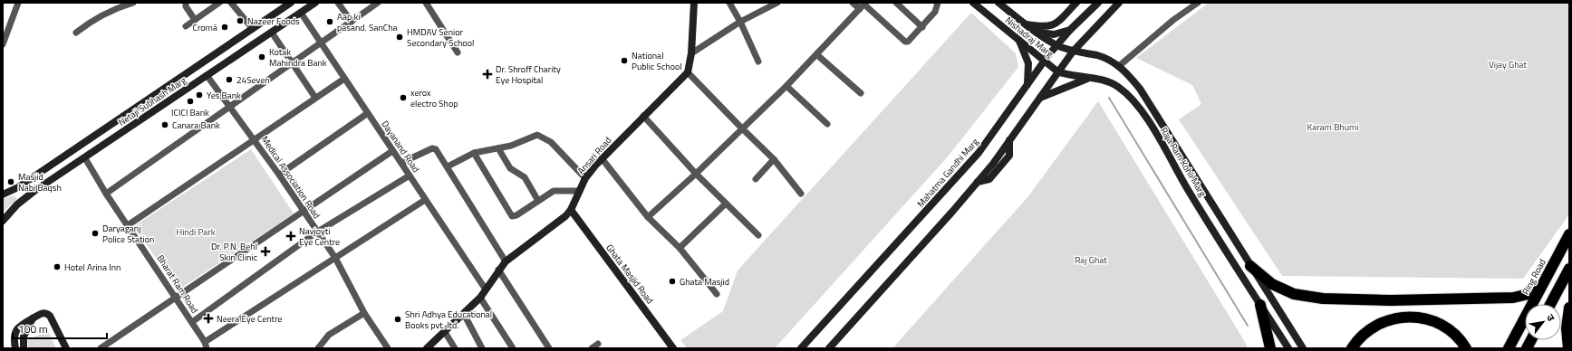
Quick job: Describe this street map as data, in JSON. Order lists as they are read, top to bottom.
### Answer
{
  "streets": {
    "highway": ["Ring Road"],
    "main road": [
      "Nishadraj Marg",
      "Netaji Subhash Marg",
      "Ansari Road",
      "Raja Ram Kohli Marg",
      "Mahatma Gandhi Marg",
      "Ghata Masjid Road"
    ],
    "street": ["Dayanand Road", "Medical Association Road", "Bharat Ram Road"]
  },
  "crossings": [
    ["Nishadraj Marg", "Raja Ram Kohli Marg"],
    ["Nishadraj Marg", "Mahatma Gandhi Marg"],
    ["Netaji Subhash Marg", "Dayanand Road"],
    ["Netaji Subhash Marg", "Medical Association Road"],
    ["Netaji Subhash Marg", "Bharat Ram Road"],
    ["Dayanand Road", "Ansari Road"],
    ["Ansari Road", "Ghata Masjid Road"],
    ["Raja Ram Kohli Marg", "Mahatma Gandhi Marg"]
  ],
  "parks": [
    "Vijay Ghat",
    "Karam Bhumi",
    "Hindi Park",
    "Raj Ghat"
  ],
  "places": {
    "other": [
      "Nazeer Foods",
      "Aap ki pasand. SanCha",
      "Cromā",
      "HMDAV Senior Secondary School",
      "Kotak Mahindra Bank",
      "National Public School",
      "24Seven",
      "Yes Bank",
      "xerox electro Shop",
      "ICICI Bank",
      "Canara Bank",
      "Masjid Nabi Baqsh",
      "Daryaganj Police Station",
      "Hotel Arina Inn",
      "Ghata Masjid",
      "Shri Adhya Educational Books pvt. ltd."
    ],
    "health": [
      "Dr. Shroff Charity Eye Hospital",
      "Navjoyti Eye Centre",
      "Dr. P.N. Behl Skin Clinic",
      "Neera Eye Centre"
    ]
  },
  "scale_bar": "100 m",
  "north": "top right"
}
